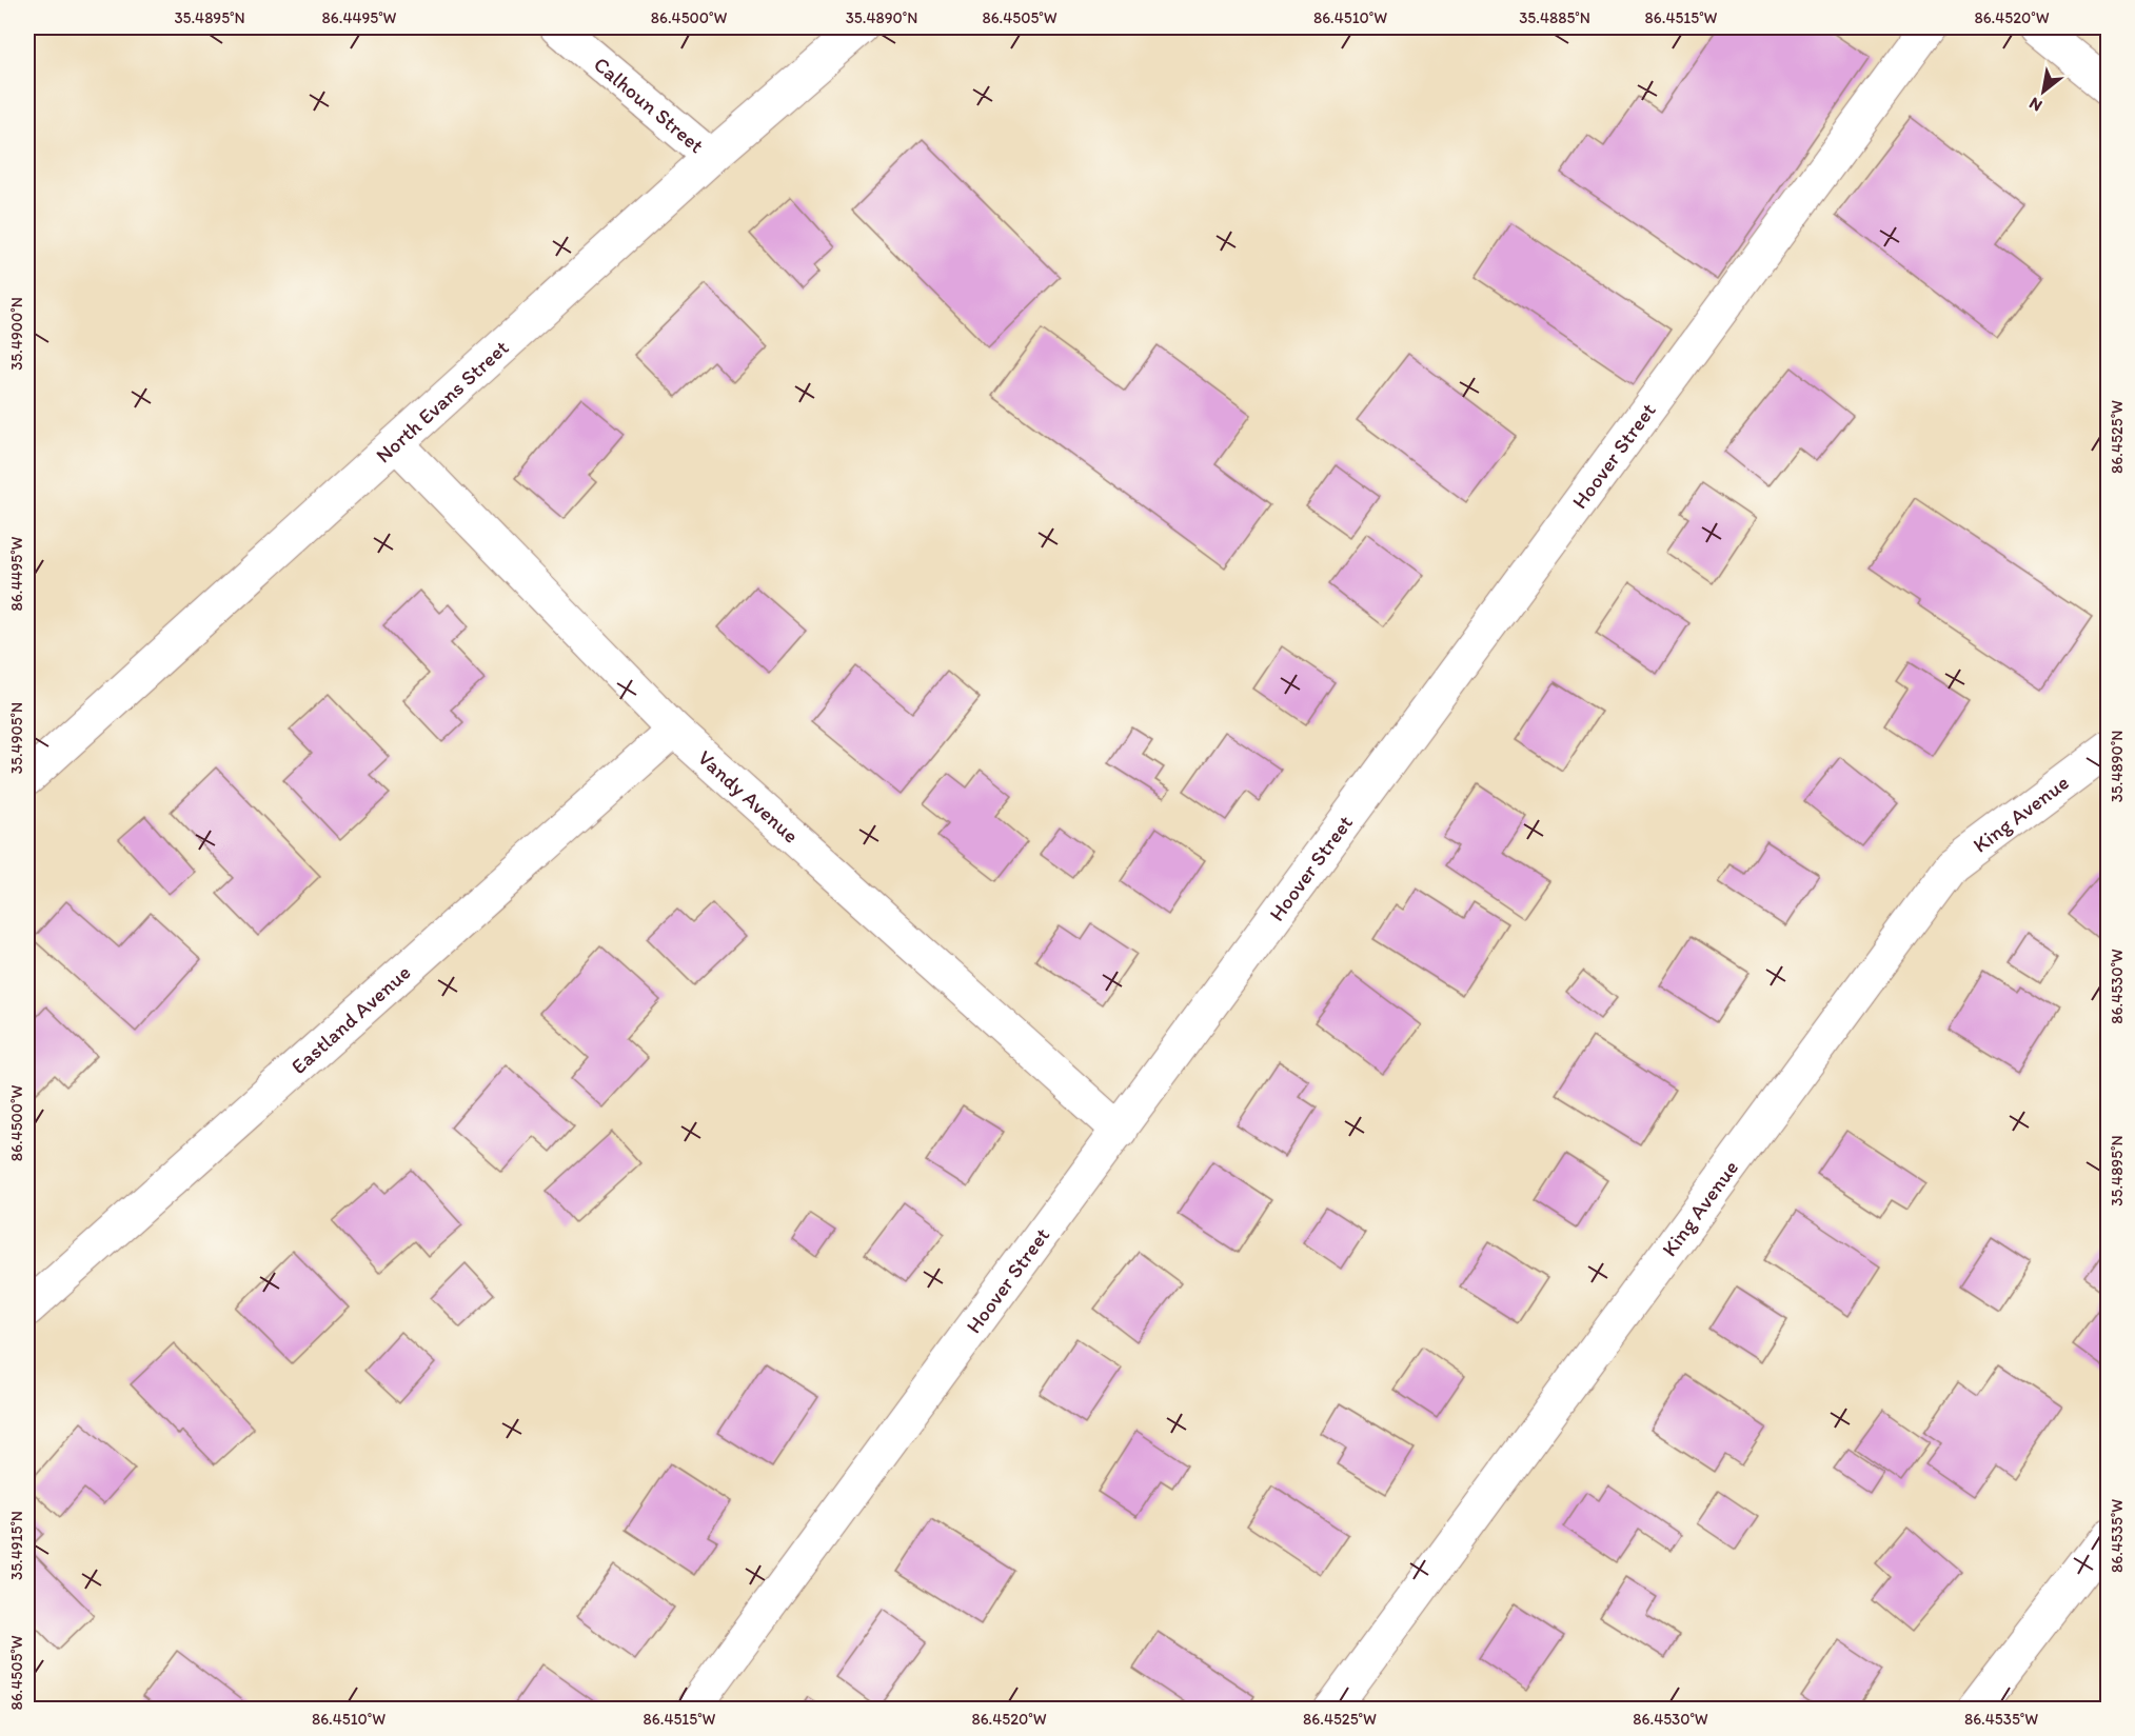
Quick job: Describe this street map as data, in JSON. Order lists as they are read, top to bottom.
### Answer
{
  "streets": {
    "street": [
      "Calhoun Street",
      "North Evans Street",
      "Hoover Street",
      "Vandy Avenue",
      "King Avenue",
      "Eastland Avenue"
    ]
  },
  "crossings": [
    ["Calhoun Street", "North Evans Street"],
    ["North Evans Street", "Vandy Avenue"],
    ["Hoover Street", "Vandy Avenue"],
    ["Vandy Avenue", "Eastland Avenue"]
  ],
  "north": "bottom left",
  "coordinates": [
    "35.4895°N",
    "86.4495°W",
    "86.4500°W",
    "35.4890°N",
    "86.4505°W",
    "86.4510°W",
    "35.4885°N",
    "86.4515°W",
    "86.4520°W",
    "35.4900°N",
    "86.4525°W",
    "35.4905°N",
    "86.4530°W",
    "86.4535°W",
    "35.4915°N"
  ]
}
